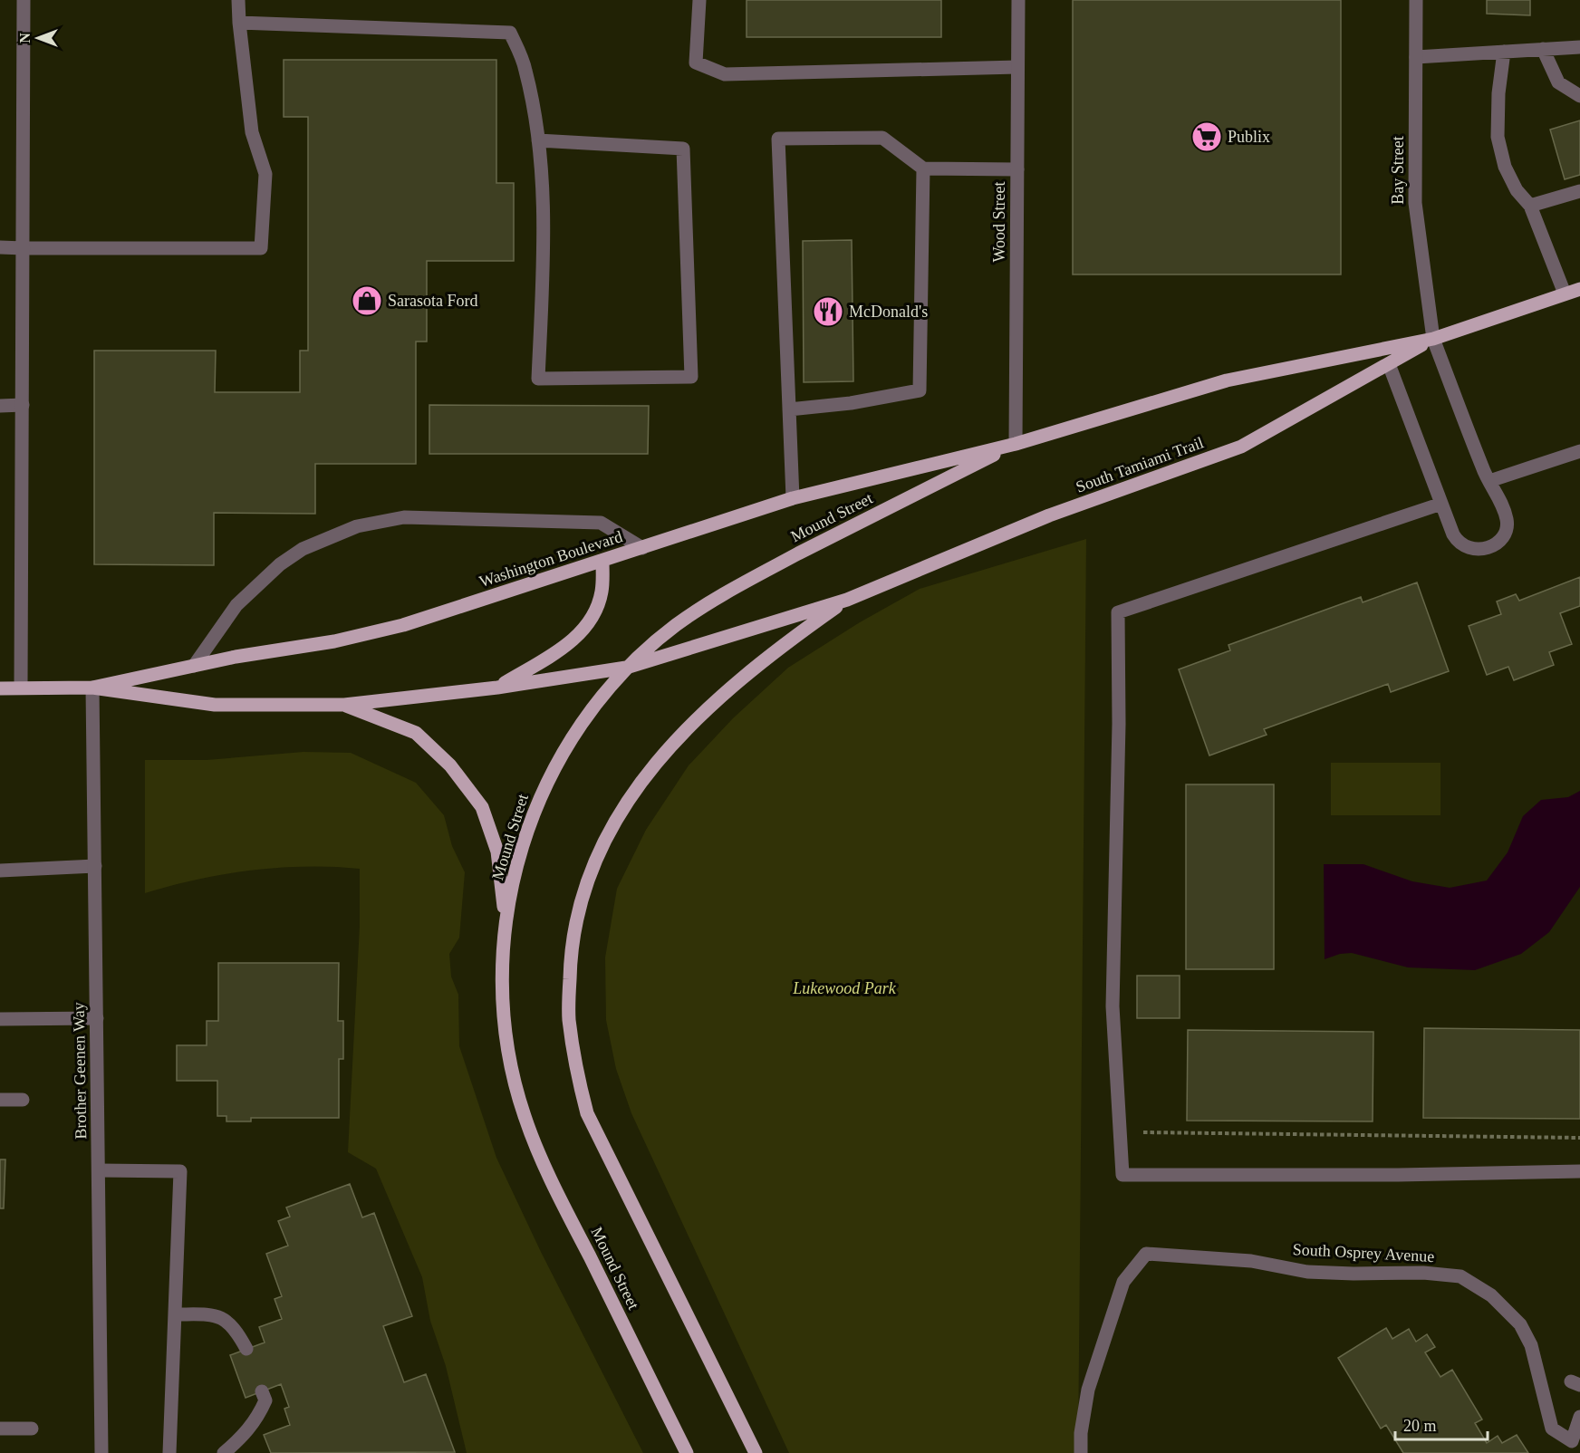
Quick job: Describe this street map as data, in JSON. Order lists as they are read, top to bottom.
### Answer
{
  "streets": {
    "main road": ["South Tamiami Trail", "Mound Street", "Washington Boulevard"],
    "street": [
      "Bay Street",
      "Wood Street",
      "Brother Geenen Way",
      "South Osprey Avenue"
    ]
  },
  "crossings": [
    ["Bay Street", "South Tamiami Trail"],
    ["Wood Street", "South Tamiami Trail"],
    ["Wood Street", "Mound Street"],
    ["Wood Street", "Washington Boulevard"],
    ["South Tamiami Trail", "Mound Street"],
    ["South Tamiami Trail", "Washington Boulevard"],
    ["Mound Street", "Washington Boulevard"],
    ["Washington Boulevard", "Brother Geenen Way"]
  ],
  "parks": ["Lukewood Park"],
  "places": {
    "supermarket": ["Publix"],
    "shop": ["Sarasota Ford"],
    "restaurant": ["McDonald's"]
  },
  "scale_bar": "20 m",
  "north": "left"
}
